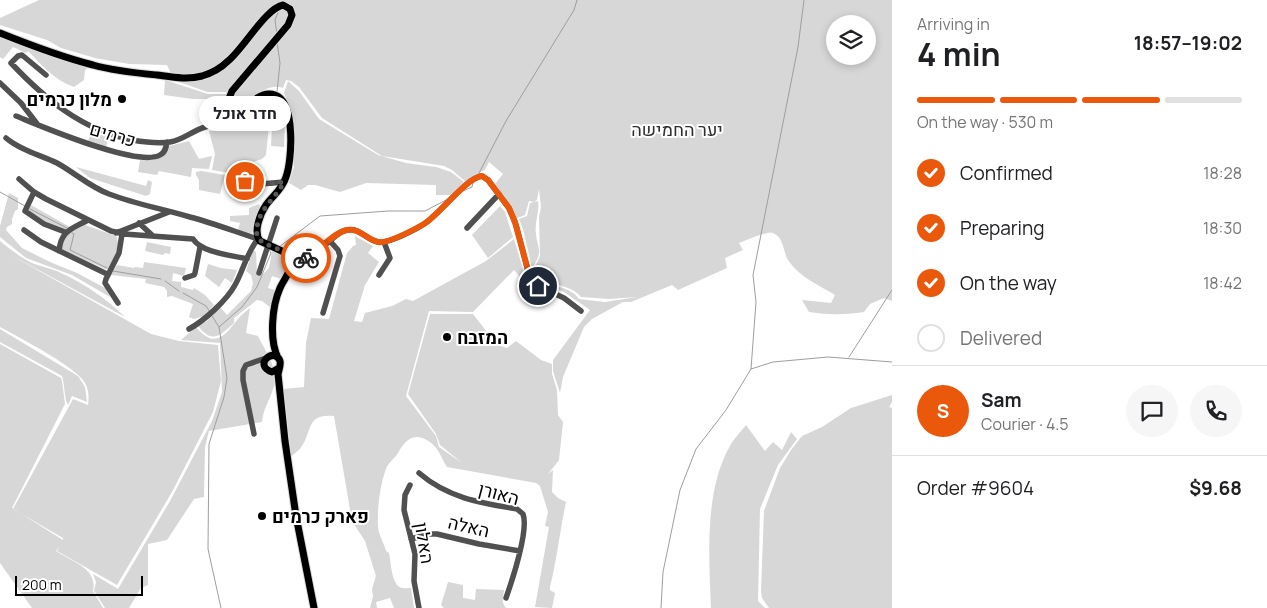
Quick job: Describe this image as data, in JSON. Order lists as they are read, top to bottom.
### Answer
{
  "streets": {
    "street": [
      "כרמים",
      "האורן",
      "האלה",
      "האלון"
    ]
  },
  "crossings": [
    ["האורן", "האלה"],
    ["האלה", "האלון"]
  ],
  "parks": ["יער החמישה"],
  "places": [
    "מלון כרמים",
    "חדר אוכל",
    "המזבח",
    "פארק כרמים"
  ],
  "scale_bar": "200 m",
  "page": {
    "heading": ["4 min", "Arriving in", "18:57–19:02"],
    "panel": [
      "Sam",
      "Courier · 4.5",
      "Order #9604",
      "$9.68"
    ],
    "bar": "On the way · 530 m",
    "bubble": "חדר אוכל",
    "list": [
      ["Confirmed", "18:28"],
      ["Preparing", "18:30"],
      ["On the way", "18:42"],
      "Delivered"
    ],
    "round": "S",
    "scale": "200 m"
  }
}
